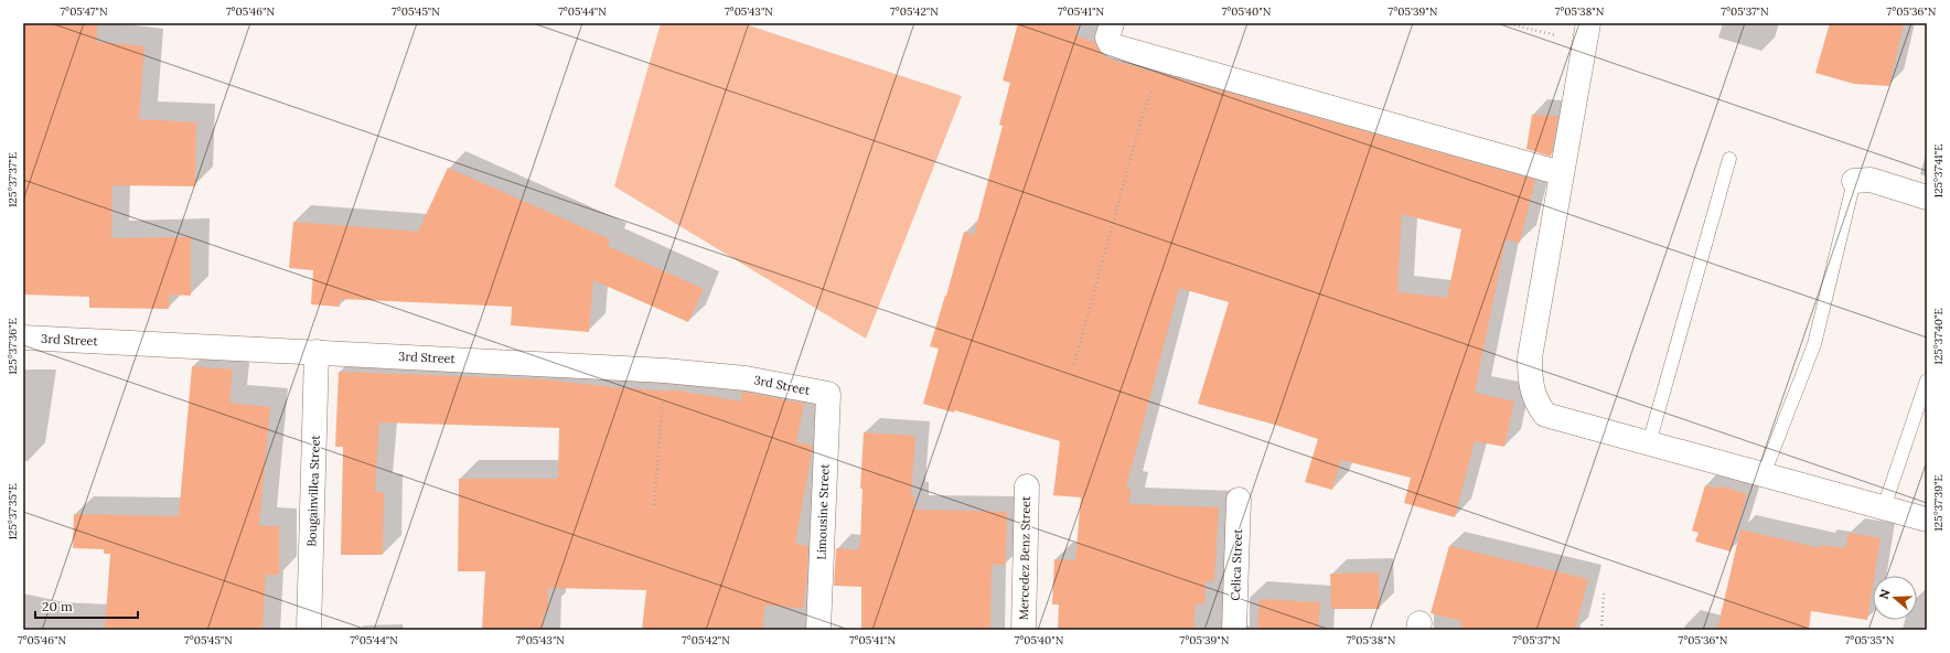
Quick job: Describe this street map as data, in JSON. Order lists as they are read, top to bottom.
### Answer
{
  "streets": {
    "street": [
      "3rd Street",
      "Bougainvillea Street",
      "Limousine Street",
      "Mercedez Benz Street",
      "Celica Street"
    ]
  },
  "crossings": [
    ["3rd Street", "Bougainvillea Street"],
    ["3rd Street", "Limousine Street"]
  ],
  "scale_bar": "20 m",
  "north": "left",
  "coordinates": [
    "7°05'47\"N",
    "7°05'46\"N",
    "7°05'45\"N",
    "7°05'44\"N",
    "7°05'43\"N",
    "7°05'42\"N",
    "7°05'41\"N",
    "7°05'40\"N",
    "7°05'39\"N",
    "7°05'38\"N",
    "7°05'37\"N",
    "7°05'36\"N",
    "125°37'41\"E",
    "125°37'37\"E",
    "125°37'40\"E",
    "125°37'36\"E",
    "125°37'39\"E",
    "125°37'35\"E",
    "7°05'35\"N"
  ]
}
